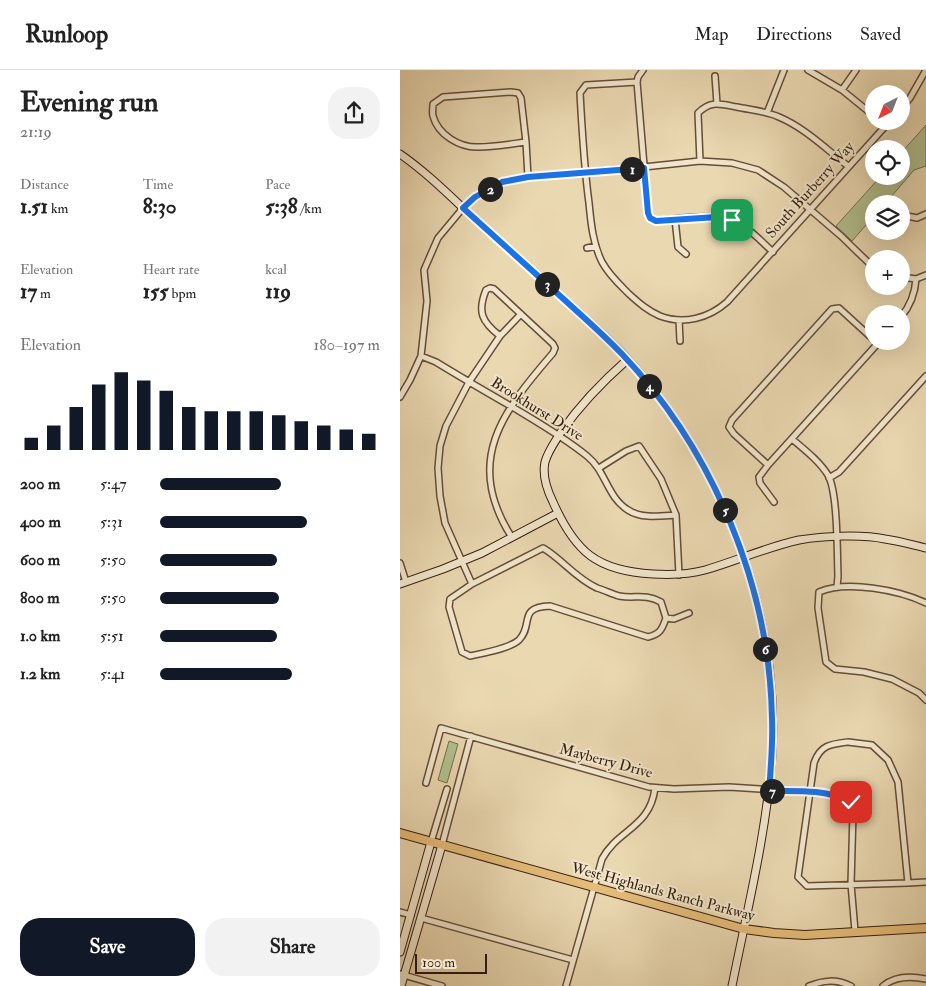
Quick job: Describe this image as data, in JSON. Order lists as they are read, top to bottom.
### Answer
{
  "streets": {
    "main road": ["West Highlands Ranch Parkway"],
    "street": ["South Burberry Way", "Brookhurst Drive", "Mayberry Drive"]
  },
  "scale_bar": "100 m",
  "north": "bottom left",
  "page": {
    "header": "Runloop",
    "nav": ["Map", "Directions", "Saved"],
    "heading": ["Evening run", "21:19"],
    "map_buttons": ["+", "−"],
    "stats": [
      ["Distance", "1.51 km"],
      ["Time", "8:30"],
      ["Pace", "5:38 /km"],
      ["Elevation", "17 m"],
      ["Heart rate", "155 bpm"],
      ["kcal", "119"]
    ],
    "pins": [
      "1",
      "2",
      "3",
      "4",
      "5",
      "6",
      "7"
    ],
    "chart": ["Elevation", "180–197 m"],
    "list": [
      {
        "name": "200 m",
        "note": "5:47"
      },
      {
        "name": "400 m",
        "note": "5:31"
      },
      {
        "name": "600 m",
        "note": "5:50"
      },
      {
        "name": "800 m",
        "note": "5:50"
      },
      {
        "name": "1.0 km",
        "note": "5:51"
      },
      {
        "name": "1.2 km",
        "note": "5:41"
      }
    ],
    "buttons": ["Save", "Share"],
    "scale": "100 m"
  }
}
